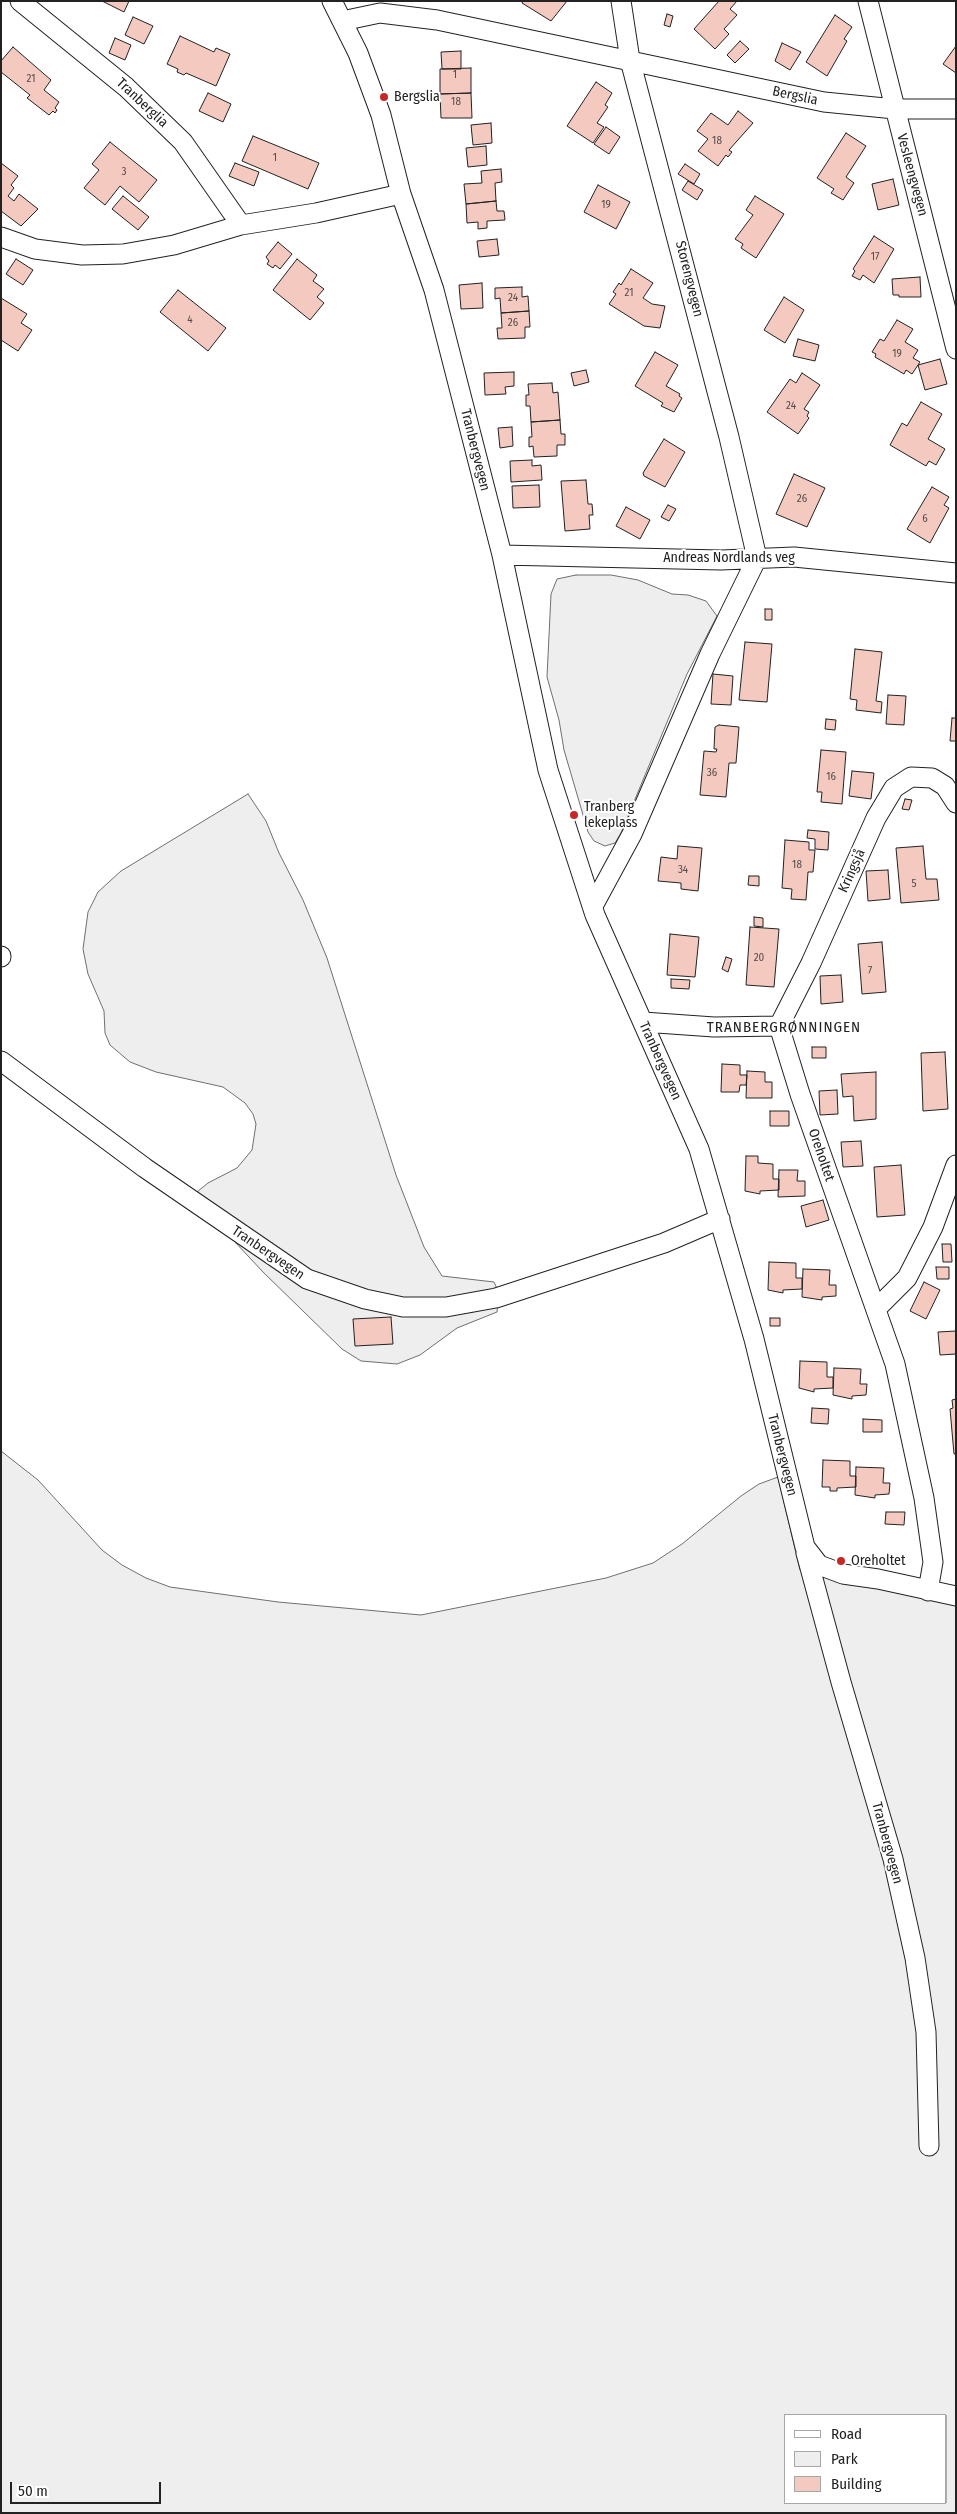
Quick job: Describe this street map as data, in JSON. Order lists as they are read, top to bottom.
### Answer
{
  "streets": {
    "street": [
      "Bergslia",
      "Tranberglia",
      "Vesleengvegen",
      "Storengvegen",
      "Tranbergvegen",
      "Andreas Nordlands veg",
      "Kringsjå",
      "Oreholtet"
    ]
  },
  "crossings": [
    ["Bergslia", "Vesleengvegen"],
    ["Bergslia", "Storengvegen"],
    ["Bergslia", "Tranbergvegen"],
    ["Storengvegen", "Andreas Nordlands veg"],
    ["Tranbergvegen", "Andreas Nordlands veg"],
    ["Tranbergvegen", "Oreholtet"],
    ["Kringsjå", "Oreholtet"]
  ],
  "districts": ["TRANBERGRØNNINGEN"],
  "places": ["Bergslia", "Tranberg lekeplass", "Oreholtet"],
  "house_numbers": [
    "1",
    "21",
    "18",
    "18",
    "1",
    "3",
    "19",
    "17",
    "21",
    "24",
    "4",
    "26",
    "19",
    "24",
    "26",
    "6",
    "36",
    "16",
    "18",
    "34",
    "5",
    "20",
    "7"
  ],
  "legend": ["Road", "Park", "Building"],
  "scale_bar": "50 m"
}
